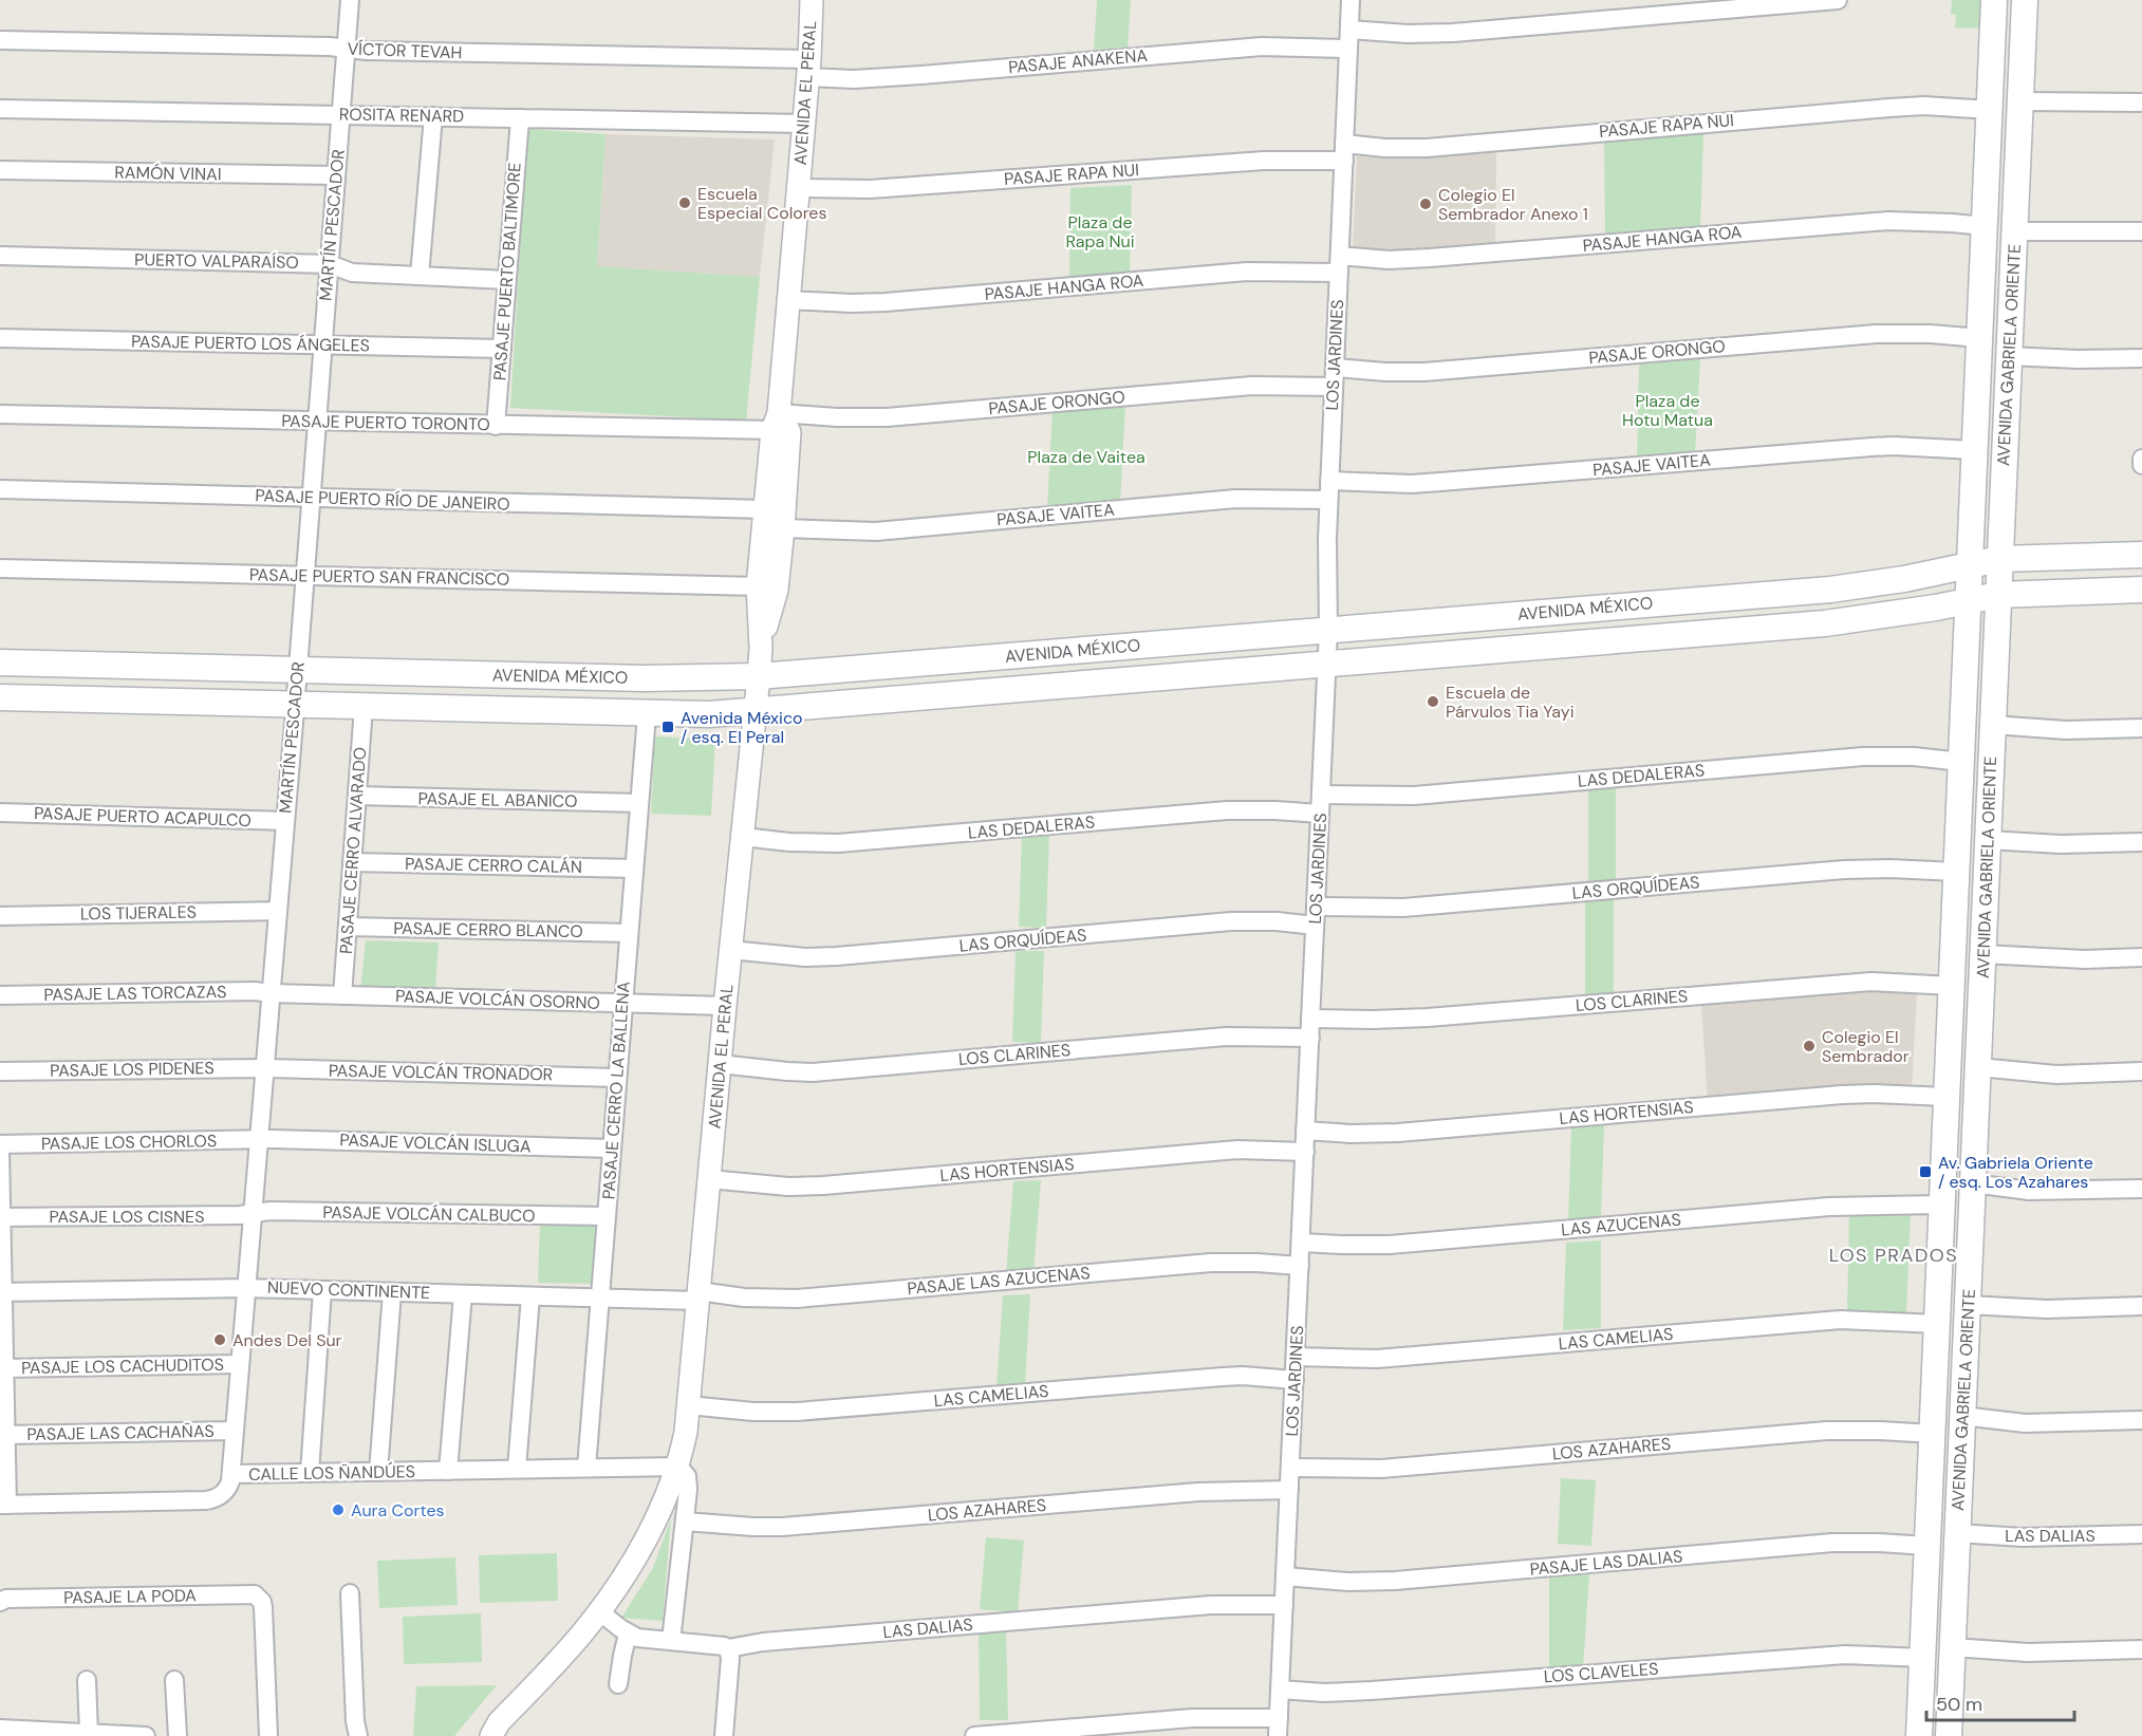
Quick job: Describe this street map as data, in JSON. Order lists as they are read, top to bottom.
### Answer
{
  "streets": {
    "main road": ["AVENIDA GABRIELA ORIENTE", "AVENIDA MÉXICO"],
    "street": [
      "VÍCTOR TEVAH",
      "PASAJE ANAKENA",
      "AVENIDA EL PERAL",
      "ROSITA RENARD",
      "PASAJE RAPA NUI",
      "RAMÓN VINAI",
      "MARTÍN PESCADOR",
      "PASAJE HANGA ROA",
      "PUERTO VALPARAÍSO",
      "PASAJE PUERTO BALTIMORE",
      "PASAJE PUERTO LOS ÁNGELES",
      "PASAJE ORONGO",
      "LOS JARDINES",
      "PASAJE PUERTO TORONTO",
      "PASAJE VAITEA",
      "PASAJE PUERTO RÍO DE JANEIRO",
      "PASAJE PUERTO SAN FRANCISCO",
      "LAS DEDALERAS",
      "PASAJE EL ABANICO",
      "PASAJE PUERTO ACAPULCO",
      "PASAJE CERRO ALVARADO",
      "PASAJE CERRO CALÁN",
      "LAS ORQUÍDEAS",
      "LOS TIJERALES",
      "PASAJE CERRO BLANCO",
      "PASAJE LAS TORCAZAS",
      "PASAJE VOLCÁN OSORNO",
      "LOS CLARINES",
      "PASAJE LOS PIDENES",
      "PASAJE VOLCÁN TRONADOR",
      "PASAJE CERRO LA BALLENA",
      "LAS HORTENSIAS",
      "PASAJE LOS CHORLOS",
      "PASAJE VOLCÁN ISLUGA",
      "PASAJE VOLCÁN CALBUCO",
      "PASAJE LOS CISNES",
      "LAS AZUCENAS",
      "PASAJE LAS AZUCENAS",
      "NUEVO CONTINENTE",
      "LAS CAMELIAS",
      "PASAJE LOS CACHUDITOS",
      "PASAJE LAS CACHAÑAS",
      "LOS AZAHARES",
      "CALLE LOS ÑANDÚES",
      "LAS DALIAS",
      "PASAJE LAS DALIAS",
      "PASAJE LA PODA",
      "LOS CLAVELES"
    ]
  },
  "crossings": [
    ["VÍCTOR TEVAH", "PASAJE ANAKENA"],
    ["VÍCTOR TEVAH", "AVENIDA EL PERAL"],
    ["VÍCTOR TEVAH", "MARTÍN PESCADOR"],
    ["PASAJE ANAKENA", "AVENIDA EL PERAL"],
    ["PASAJE ANAKENA", "LOS JARDINES"],
    ["AVENIDA EL PERAL", "ROSITA RENARD"],
    ["AVENIDA EL PERAL", "PASAJE RAPA NUI"],
    ["AVENIDA EL PERAL", "PASAJE HANGA ROA"],
    ["AVENIDA EL PERAL", "PASAJE ORONGO"],
    ["AVENIDA EL PERAL", "PASAJE PUERTO TORONTO"],
    ["AVENIDA EL PERAL", "PASAJE VAITEA"],
    ["AVENIDA EL PERAL", "PASAJE PUERTO RÍO DE JANEIRO"],
    ["AVENIDA EL PERAL", "PASAJE PUERTO SAN FRANCISCO"],
    ["AVENIDA EL PERAL", "AVENIDA MÉXICO"],
    ["AVENIDA EL PERAL", "LAS DEDALERAS"],
    ["AVENIDA EL PERAL", "LAS ORQUÍDEAS"],
    ["AVENIDA EL PERAL", "PASAJE VOLCÁN OSORNO"],
    ["AVENIDA EL PERAL", "LOS CLARINES"],
    ["AVENIDA EL PERAL", "LAS HORTENSIAS"],
    ["AVENIDA EL PERAL", "PASAJE LAS AZUCENAS"],
    ["AVENIDA EL PERAL", "NUEVO CONTINENTE"],
    ["AVENIDA EL PERAL", "LAS CAMELIAS"],
    ["AVENIDA EL PERAL", "LOS AZAHARES"],
    ["AVENIDA EL PERAL", "CALLE LOS ÑANDÚES"],
    ["AVENIDA EL PERAL", "LAS DALIAS"],
    ["ROSITA RENARD", "MARTÍN PESCADOR"],
    ["ROSITA RENARD", "PASAJE PUERTO BALTIMORE"],
    ["PASAJE RAPA NUI", "LOS JARDINES"],
    ["PASAJE RAPA NUI", "AVENIDA GABRIELA ORIENTE"],
    ["RAMÓN VINAI", "MARTÍN PESCADOR"],
    ["MARTÍN PESCADOR", "PUERTO VALPARAÍSO"],
    ["MARTÍN PESCADOR", "PASAJE PUERTO LOS ÁNGELES"],
    ["MARTÍN PESCADOR", "PASAJE PUERTO TORONTO"],
    ["MARTÍN PESCADOR", "PASAJE PUERTO RÍO DE JANEIRO"],
    ["MARTÍN PESCADOR", "PASAJE PUERTO SAN FRANCISCO"],
    ["MARTÍN PESCADOR", "AVENIDA MÉXICO"],
    ["MARTÍN PESCADOR", "PASAJE PUERTO ACAPULCO"],
    ["MARTÍN PESCADOR", "LOS TIJERALES"],
    ["MARTÍN PESCADOR", "PASAJE LAS TORCAZAS"],
    ["MARTÍN PESCADOR", "PASAJE VOLCÁN OSORNO"],
    ["MARTÍN PESCADOR", "PASAJE LOS PIDENES"],
    ["MARTÍN PESCADOR", "PASAJE VOLCÁN TRONADOR"],
    ["MARTÍN PESCADOR", "PASAJE LOS CHORLOS"],
    ["MARTÍN PESCADOR", "PASAJE VOLCÁN ISLUGA"],
    ["MARTÍN PESCADOR", "PASAJE VOLCÁN CALBUCO"],
    ["MARTÍN PESCADOR", "PASAJE LOS CISNES"],
    ["MARTÍN PESCADOR", "NUEVO CONTINENTE"],
    ["MARTÍN PESCADOR", "PASAJE LOS CACHUDITOS"],
    ["MARTÍN PESCADOR", "PASAJE LAS CACHAÑAS"],
    ["MARTÍN PESCADOR", "CALLE LOS ÑANDÚES"],
    ["PASAJE HANGA ROA", "LOS JARDINES"],
    ["PASAJE HANGA ROA", "AVENIDA GABRIELA ORIENTE"],
    ["PUERTO VALPARAÍSO", "PASAJE PUERTO BALTIMORE"],
    ["PASAJE PUERTO BALTIMORE", "PASAJE PUERTO LOS ÁNGELES"],
    ["PASAJE PUERTO BALTIMORE", "PASAJE PUERTO TORONTO"],
    ["PASAJE ORONGO", "LOS JARDINES"],
    ["PASAJE ORONGO", "AVENIDA GABRIELA ORIENTE"],
    ["PASAJE ORONGO", "PASAJE PUERTO TORONTO"],
    ["LOS JARDINES", "PASAJE VAITEA"],
    ["LOS JARDINES", "AVENIDA MÉXICO"],
    ["LOS JARDINES", "LAS DEDALERAS"],
    ["LOS JARDINES", "LAS ORQUÍDEAS"],
    ["LOS JARDINES", "LOS CLARINES"],
    ["LOS JARDINES", "LAS HORTENSIAS"],
    ["LOS JARDINES", "LAS AZUCENAS"],
    ["LOS JARDINES", "PASAJE LAS AZUCENAS"],
    ["LOS JARDINES", "LAS CAMELIAS"],
    ["LOS JARDINES", "LOS AZAHARES"],
    ["LOS JARDINES", "LAS DALIAS"],
    ["LOS JARDINES", "PASAJE LAS DALIAS"],
    ["LOS JARDINES", "LOS CLAVELES"],
    ["AVENIDA GABRIELA ORIENTE", "PASAJE VAITEA"],
    ["AVENIDA GABRIELA ORIENTE", "AVENIDA MÉXICO"],
    ["AVENIDA GABRIELA ORIENTE", "LAS DEDALERAS"],
    ["AVENIDA GABRIELA ORIENTE", "LAS ORQUÍDEAS"],
    ["AVENIDA GABRIELA ORIENTE", "LOS CLARINES"],
    ["AVENIDA GABRIELA ORIENTE", "LAS HORTENSIAS"],
    ["AVENIDA GABRIELA ORIENTE", "LAS AZUCENAS"],
    ["AVENIDA GABRIELA ORIENTE", "LAS CAMELIAS"],
    ["AVENIDA GABRIELA ORIENTE", "LOS AZAHARES"],
    ["AVENIDA GABRIELA ORIENTE", "LAS DALIAS"],
    ["AVENIDA GABRIELA ORIENTE", "PASAJE LAS DALIAS"],
    ["AVENIDA GABRIELA ORIENTE", "LOS CLAVELES"],
    ["AVENIDA MÉXICO", "PASAJE CERRO ALVARADO"],
    ["AVENIDA MÉXICO", "PASAJE CERRO LA BALLENA"],
    ["PASAJE EL ABANICO", "PASAJE CERRO ALVARADO"],
    ["PASAJE EL ABANICO", "PASAJE CERRO LA BALLENA"],
    ["PASAJE CERRO ALVARADO", "PASAJE CERRO CALÁN"],
    ["PASAJE CERRO ALVARADO", "PASAJE CERRO BLANCO"],
    ["PASAJE CERRO ALVARADO", "PASAJE VOLCÁN OSORNO"],
    ["PASAJE CERRO CALÁN", "PASAJE CERRO LA BALLENA"],
    ["PASAJE CERRO BLANCO", "PASAJE CERRO LA BALLENA"],
    ["PASAJE LAS TORCAZAS", "PASAJE VOLCÁN OSORNO"],
    ["PASAJE VOLCÁN OSORNO", "PASAJE CERRO LA BALLENA"],
    ["PASAJE LOS PIDENES", "PASAJE VOLCÁN TRONADOR"],
    ["PASAJE VOLCÁN TRONADOR", "PASAJE CERRO LA BALLENA"],
    ["PASAJE CERRO LA BALLENA", "PASAJE VOLCÁN ISLUGA"],
    ["PASAJE CERRO LA BALLENA", "PASAJE VOLCÁN CALBUCO"],
    ["PASAJE CERRO LA BALLENA", "NUEVO CONTINENTE"],
    ["PASAJE CERRO LA BALLENA", "CALLE LOS ÑANDÚES"],
    ["PASAJE LOS CHORLOS", "PASAJE VOLCÁN ISLUGA"],
    ["PASAJE VOLCÁN CALBUCO", "PASAJE LOS CISNES"],
    ["PASAJE LAS AZUCENAS", "NUEVO CONTINENTE"]
  ],
  "districts": ["LOS PRADOS"],
  "parks": ["Plaza de Rapa Nui", "Plaza de Hotu Matua", "Plaza de Vaitea"],
  "places": {
    "other": [
      "Escuela Especial Colores",
      "Colegio El Sembrador Anexo 1",
      "Escuela de Párvulos Tia Yayi",
      "Colegio El Sembrador",
      "Andes Del Sur",
      "Aura Cortes"
    ],
    "transit": ["Avenida México / esq. El Peral", "Av. Gabriela Oriente / esq. Los Azahares"]
  },
  "scale_bar": "50 m"
}
